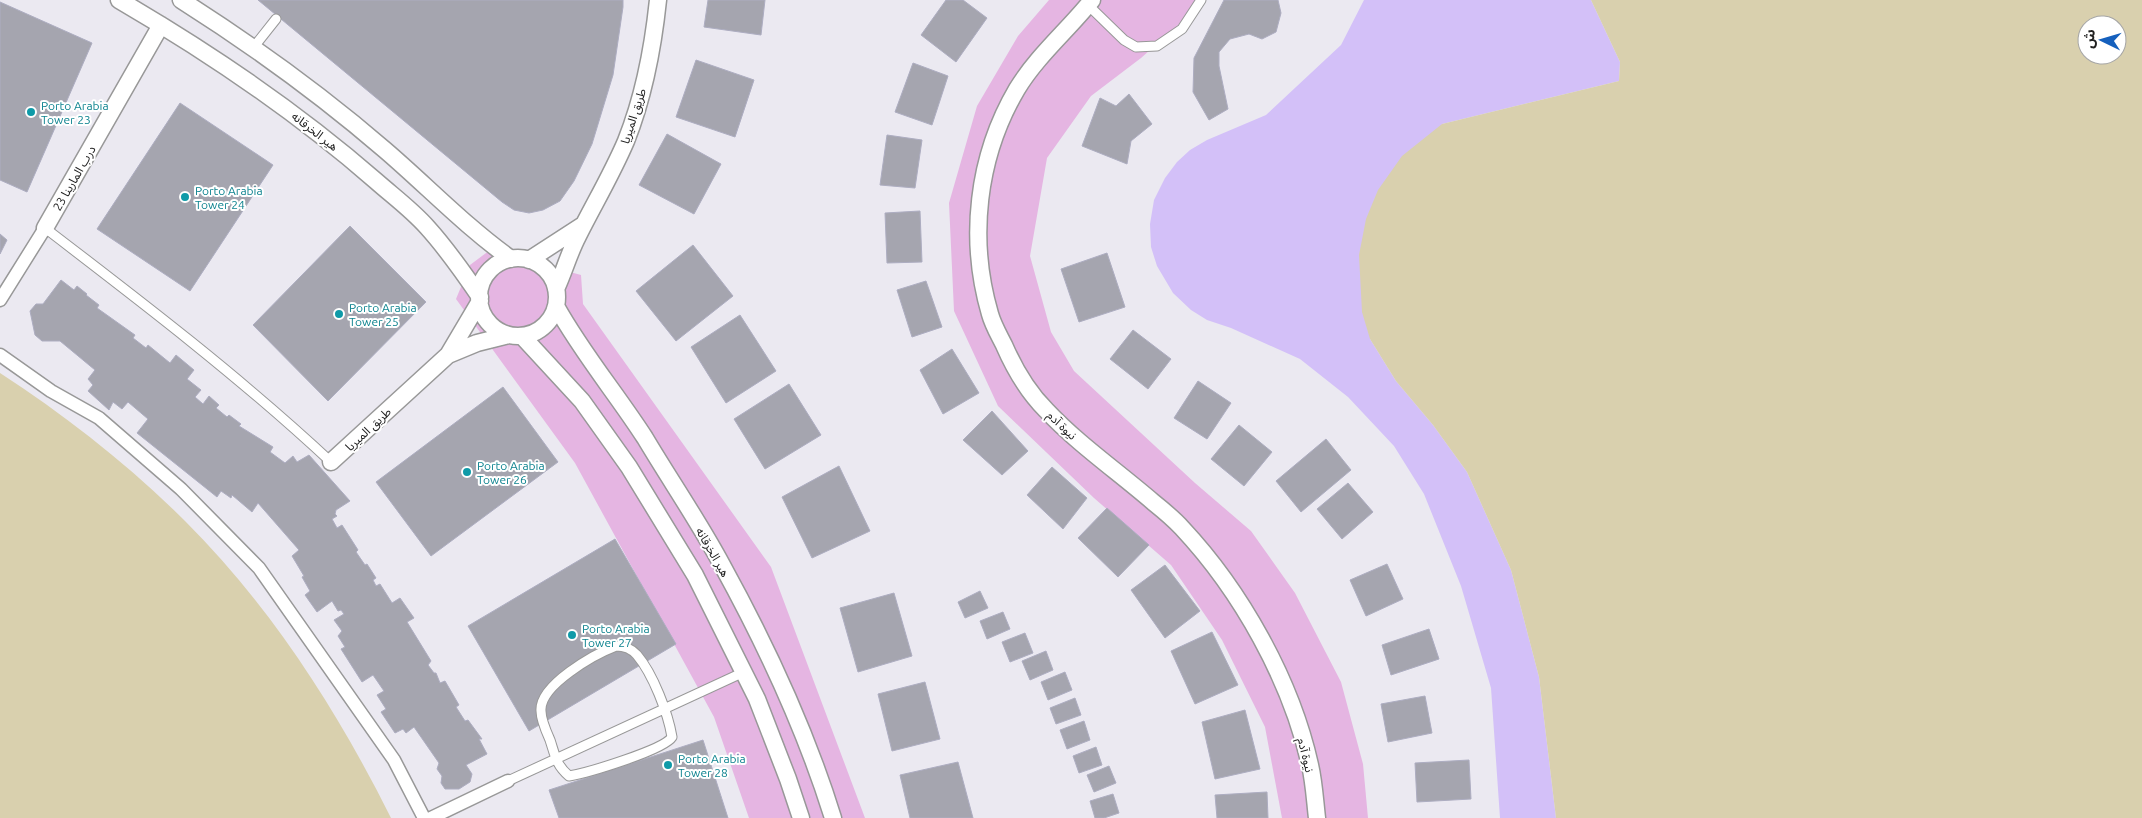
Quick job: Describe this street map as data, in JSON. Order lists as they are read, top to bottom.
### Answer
{
  "streets": {
    "street": [
      "طريق الميريا",
      "هير الخرقانه",
      "درب المارينا 23",
      "نيوة آدم"
    ]
  },
  "crossings": [
    ["طريق الميريا", "هير الخرقانه"],
    ["هير الخرقانه", "درب المارينا 23"]
  ],
  "places": [
    "Porto Arabia Tower 23",
    "Porto Arabia Tower 24",
    "Porto Arabia Tower 25",
    "Porto Arabia Tower 26",
    "Porto Arabia Tower 27",
    "Porto Arabia Tower 28"
  ],
  "north": "left"
}
